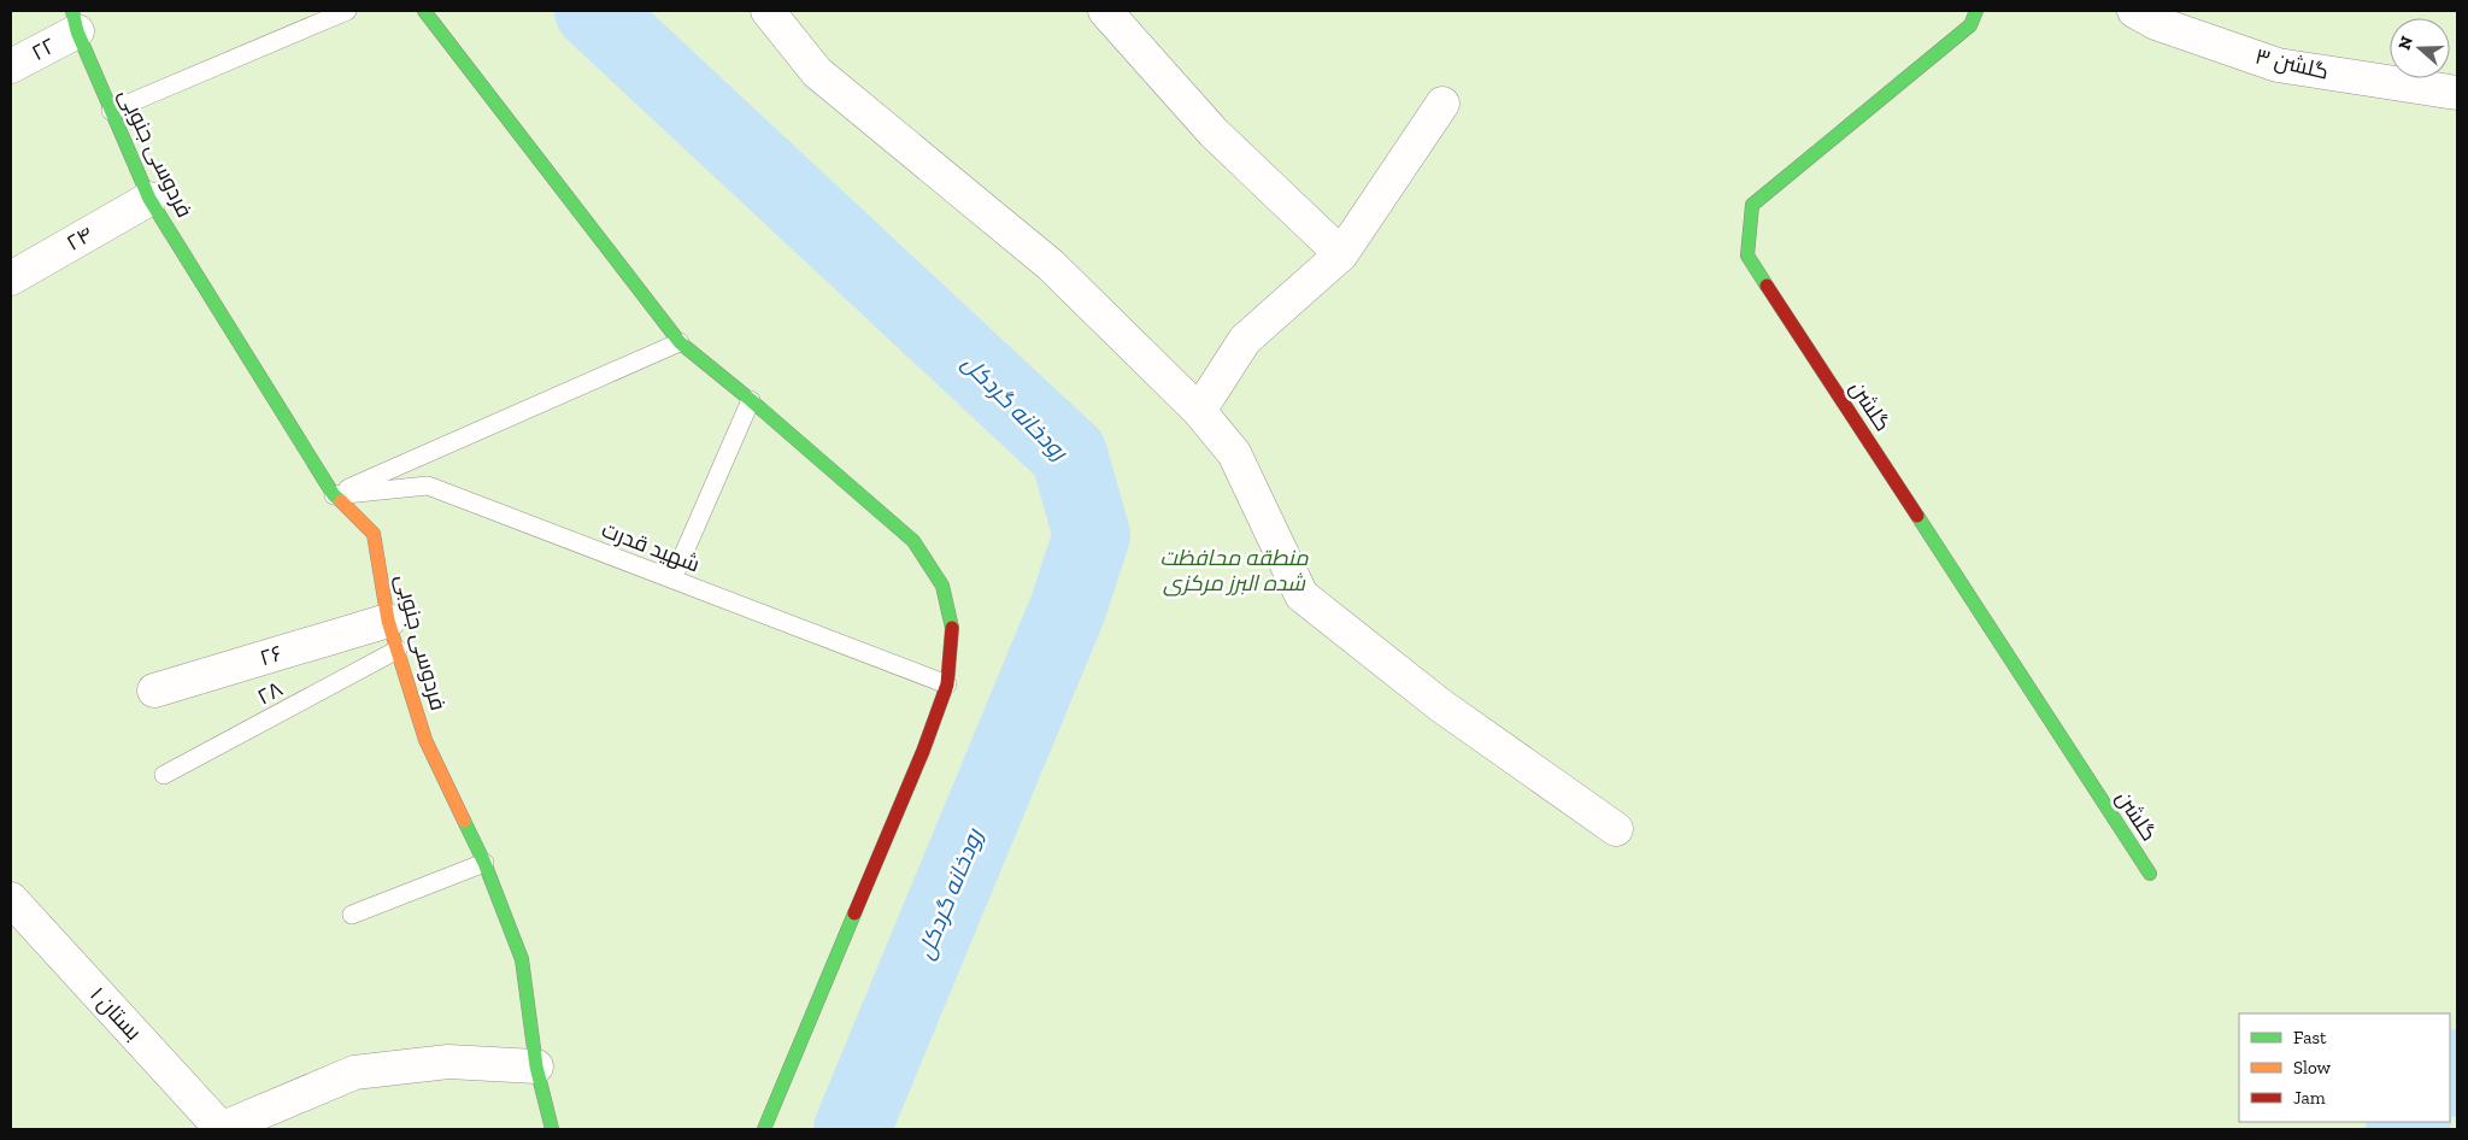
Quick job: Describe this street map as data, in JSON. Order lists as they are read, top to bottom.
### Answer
{
  "streets": {
    "street": [
      "۲۲",
      "گلشن ۳",
      "فردوسی جنوبی",
      "۲۴",
      "گلشن",
      "۲۶",
      "بستان ۱"
    ],
    "lane": ["شهید قدرت", "۲۸"]
  },
  "crossings": [
    ["۲۲", "فردوسی جنوبی"],
    ["فردوسی جنوبی", "۲۴"],
    ["فردوسی جنوبی", "شهید قدرت"],
    ["فردوسی جنوبی", "۲۶"],
    ["فردوسی جنوبی", "۲۸"],
    ["۲۶", "۲۸"]
  ],
  "water": ["رودخانه گردکل"],
  "parks": ["منطقه محافظت شده البرز مرکزی"],
  "legend": ["Fast", "Slow", "Jam"],
  "north": "left"
}
